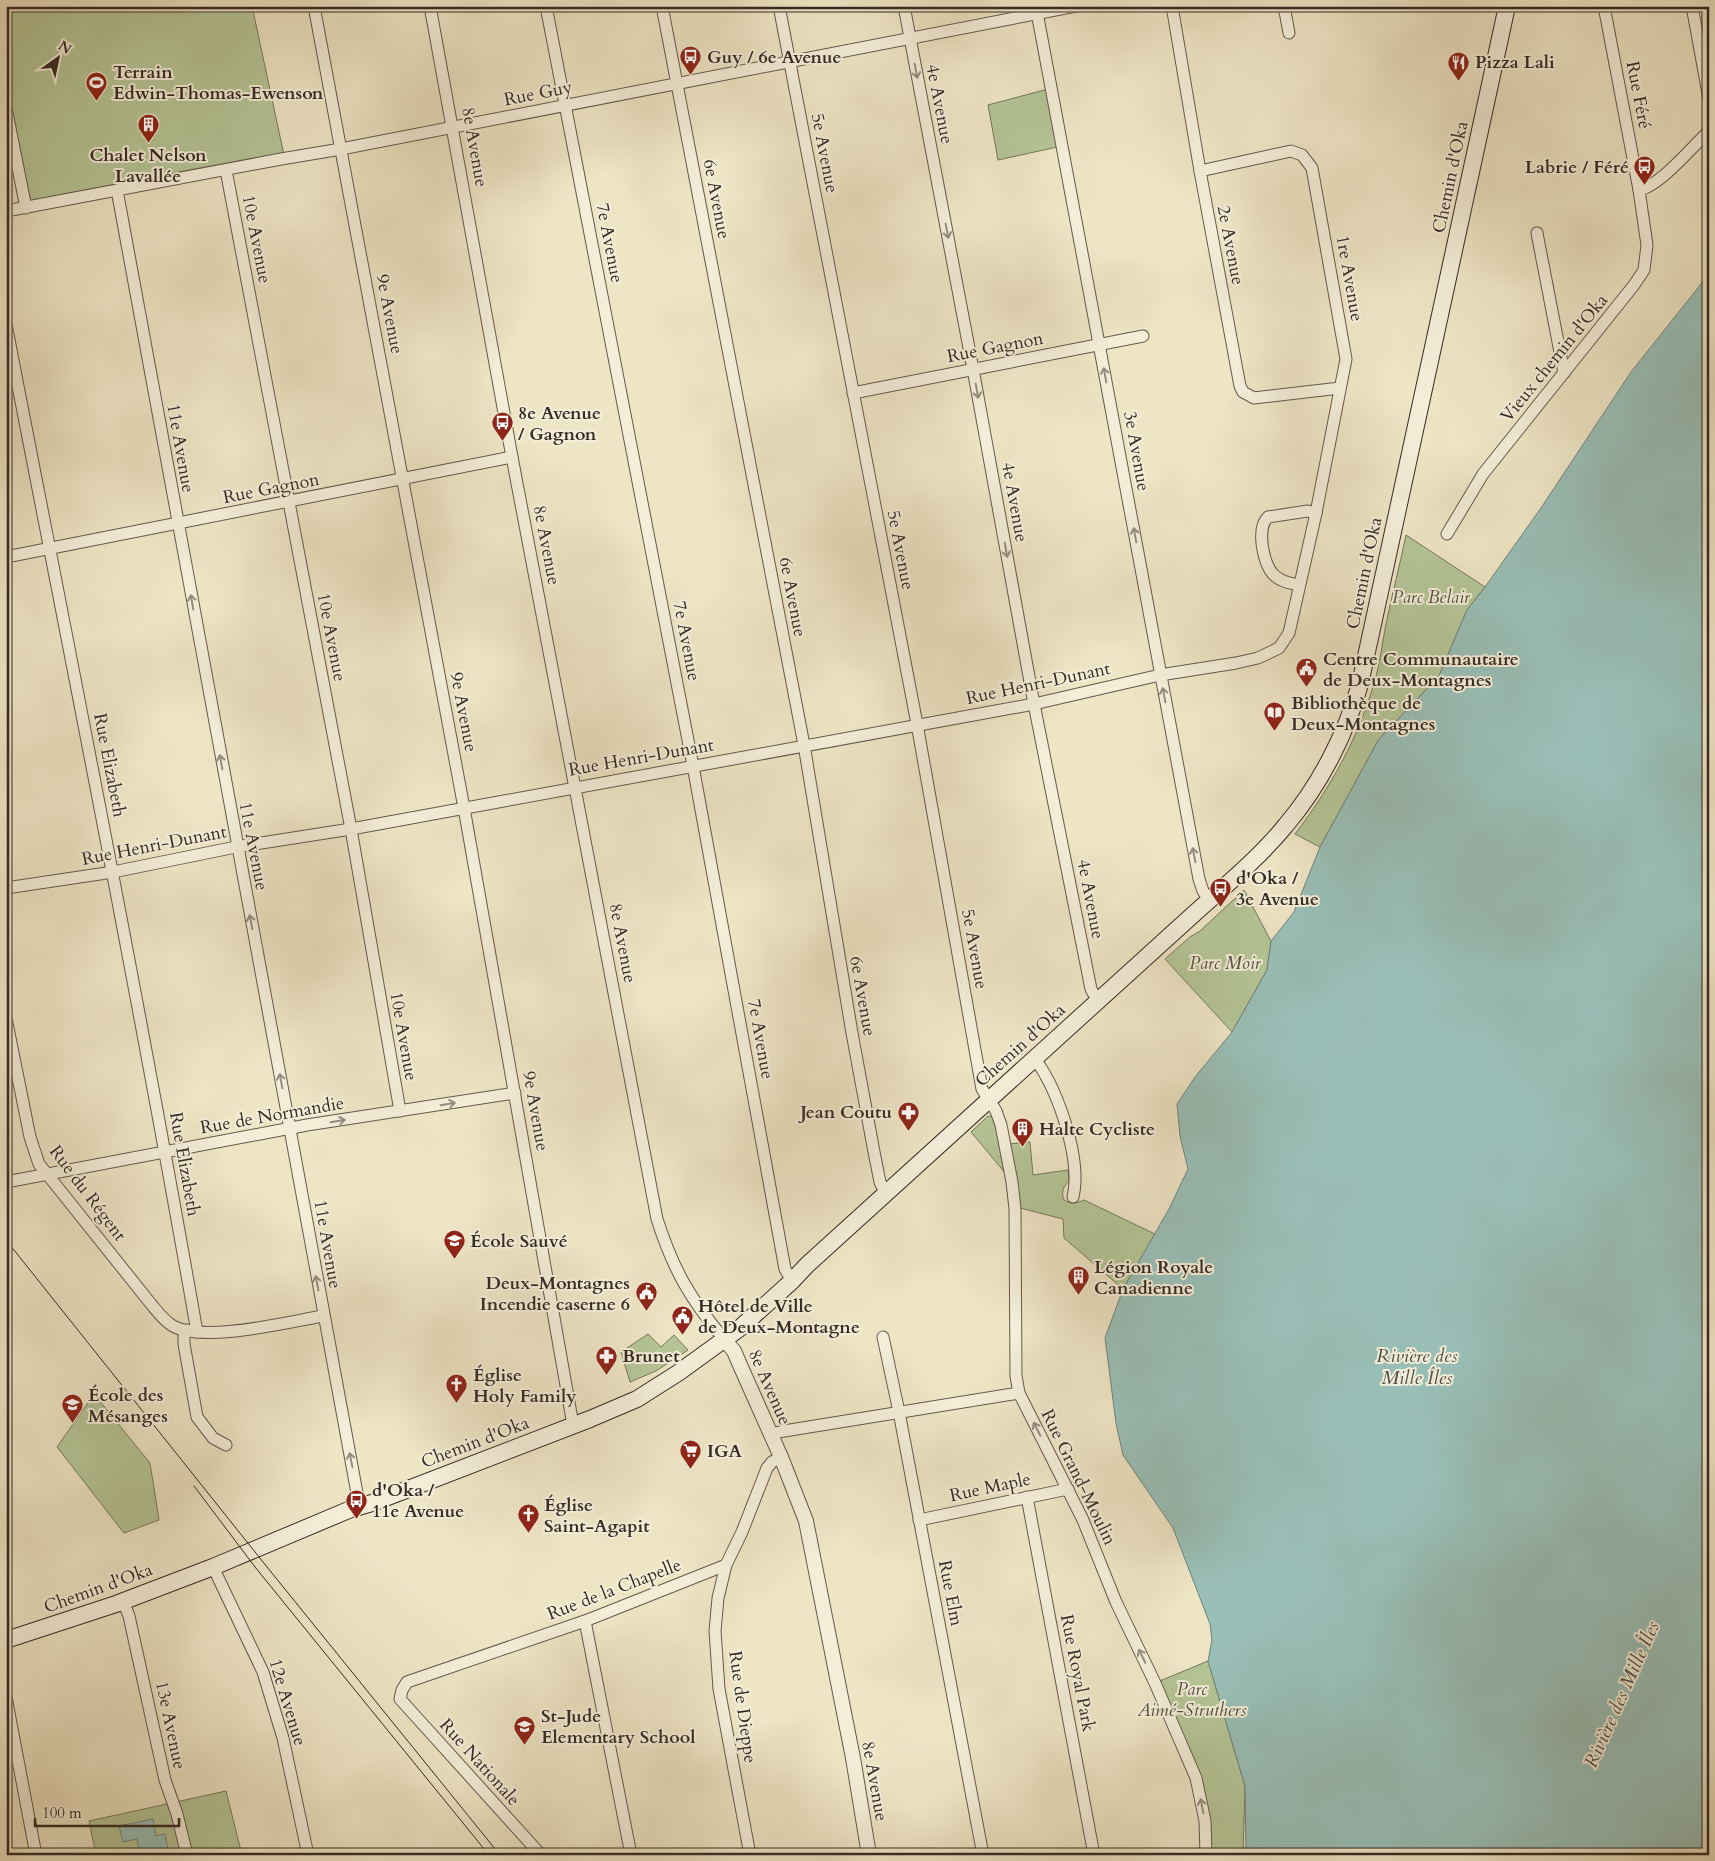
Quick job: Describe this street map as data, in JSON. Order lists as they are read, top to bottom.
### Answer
{
  "streets": {
    "main road": ["Chemin d'Oka"],
    "street": [
      "Rue Guy",
      "Rue Féré",
      "4e Avenue",
      "8e Avenue",
      "5e Avenue",
      "6e Avenue",
      "10e Avenue",
      "7e Avenue",
      "2e Avenue",
      "1re Avenue",
      "9e Avenue",
      "Rue Gagnon",
      "Vieux chemin d'Oka",
      "11e Avenue",
      "3e Avenue",
      "Rue Henri-Dunant",
      "Rue Elizabeth",
      "Rue de Normandie",
      "Rue du Régent",
      "Rue Grand-Moulin",
      "Rue Maple",
      "Rue de la Chapelle",
      "Rue Elm",
      "Rue Royal Park",
      "12e Avenue",
      "Rue de Dieppe",
      "13e Avenue",
      "Rue Nationale"
    ]
  },
  "crossings": [
    ["Rue Guy", "4e Avenue"],
    ["Rue Guy", "8e Avenue"],
    ["Rue Guy", "5e Avenue"],
    ["Rue Guy", "6e Avenue"],
    ["Rue Guy", "10e Avenue"],
    ["Rue Guy", "7e Avenue"],
    ["Rue Guy", "9e Avenue"],
    ["Rue Guy", "11e Avenue"],
    ["Rue Guy", "3e Avenue"],
    ["Rue Féré", "Vieux chemin d'Oka"],
    ["4e Avenue", "Chemin d'Oka"],
    ["4e Avenue", "Rue Gagnon"],
    ["4e Avenue", "Rue Henri-Dunant"],
    ["8e Avenue", "Chemin d'Oka"],
    ["8e Avenue", "Rue Gagnon"],
    ["8e Avenue", "Rue Henri-Dunant"],
    ["5e Avenue", "Chemin d'Oka"],
    ["5e Avenue", "Rue Gagnon"],
    ["5e Avenue", "Rue Henri-Dunant"],
    ["5e Avenue", "Rue Grand-Moulin"],
    ["Chemin d'Oka", "6e Avenue"],
    ["Chemin d'Oka", "7e Avenue"],
    ["Chemin d'Oka", "9e Avenue"],
    ["Chemin d'Oka", "11e Avenue"],
    ["Chemin d'Oka", "3e Avenue"],
    ["Chemin d'Oka", "Rue Grand-Moulin"],
    ["Chemin d'Oka", "12e Avenue"],
    ["Chemin d'Oka", "13e Avenue"],
    ["6e Avenue", "Rue Henri-Dunant"],
    ["10e Avenue", "Rue Gagnon"],
    ["10e Avenue", "Rue Henri-Dunant"],
    ["10e Avenue", "Rue de Normandie"],
    ["7e Avenue", "Rue Henri-Dunant"],
    ["2e Avenue", "1re Avenue"],
    ["1re Avenue", "Rue Henri-Dunant"],
    ["9e Avenue", "Rue Gagnon"],
    ["9e Avenue", "Rue Henri-Dunant"],
    ["9e Avenue", "Rue de Normandie"],
    ["Rue Gagnon", "11e Avenue"],
    ["Rue Gagnon", "3e Avenue"],
    ["Rue Gagnon", "Rue Elizabeth"],
    ["11e Avenue", "Rue Henri-Dunant"],
    ["11e Avenue", "Rue de Normandie"],
    ["3e Avenue", "Rue Henri-Dunant"],
    ["Rue Henri-Dunant", "Rue Elizabeth"],
    ["Rue Elizabeth", "Rue de Normandie"],
    ["Rue Elizabeth", "Rue du Régent"],
    ["Rue de Normandie", "Rue du Régent"],
    ["Rue Grand-Moulin", "Rue Maple"],
    ["Rue Maple", "Rue Elm"],
    ["Rue Maple", "Rue Royal Park"],
    ["Rue de la Chapelle", "Rue de Dieppe"],
    ["Rue de la Chapelle", "Rue Nationale"]
  ],
  "one_way": [
    "4e Avenue",
    "11e Avenue",
    "3e Avenue",
    "Rue de Normandie",
    "Rue Grand-Moulin"
  ],
  "water": ["Rivière des Mille Îles"],
  "parks": ["Parc Belair", "Parc Moir", "Parc Aimé-Struthers"],
  "places": {
    "bus stop": [
      "Guy / 6e Avenue",
      "Labrie / Féré",
      "8e Avenue / Gagnon",
      "d'Oka / 3e Avenue",
      "d'Oka / 11e Avenue"
    ],
    "restaurant": ["Pizza Lali"],
    "sports": ["Terrain Edwin-Thomas-Ewenson"],
    "building": ["Chalet Nelson Lavallée", "Halte Cycliste", "Légion Royale Canadienne"],
    "public building": ["Centre Communautaire de Deux-Montagnes", "Deux-Montagnes Incendie caserne 6", "Hôtel de Ville de Deux-Montagne"],
    "library": ["Bibliothèque de Deux-Montagnes"],
    "pharmacy": ["Jean Coutu", "Brunet"],
    "school or university": ["École Sauvé", "École des Mésanges", "St-Jude Elementary School"],
    "church": ["Église Holy Family", "Église Saint-Agapit"],
    "supermarket": ["IGA"]
  },
  "scale_bar": "100 m",
  "north": "top right"
}
